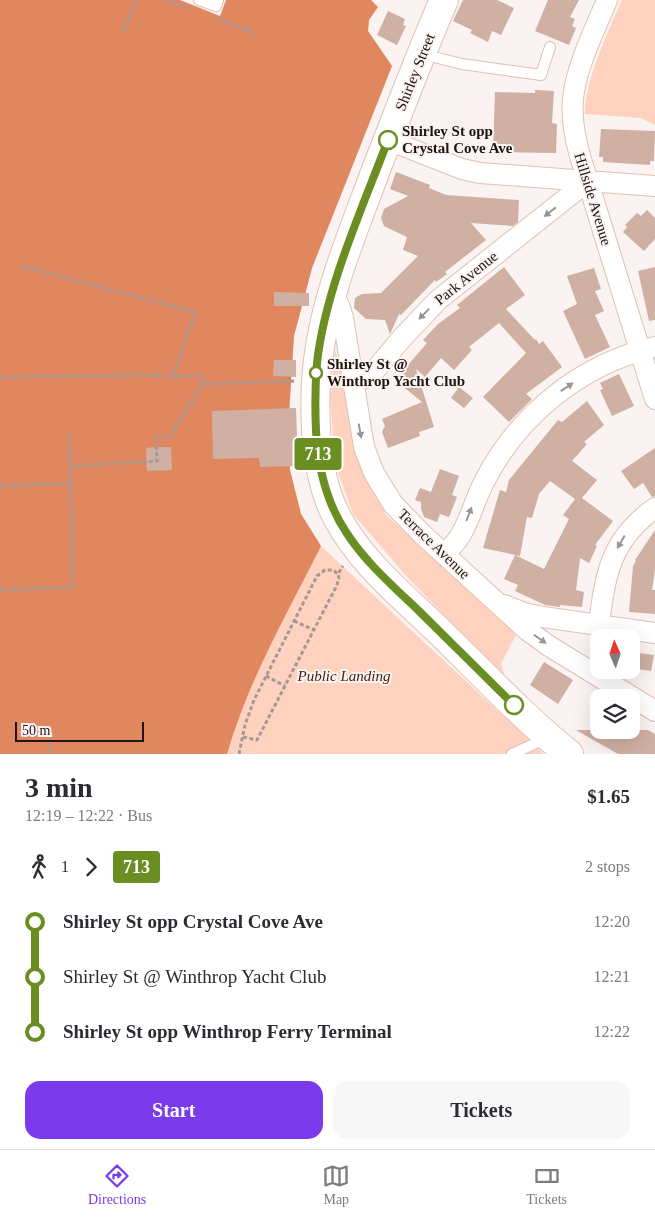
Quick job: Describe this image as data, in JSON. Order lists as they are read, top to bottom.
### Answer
{
  "streets": {
    "main road": ["Shirley Street"],
    "street": ["Hillside Avenue", "Park Avenue", "Terrace Avenue"]
  },
  "crossings": [
    ["Shirley Street", "Terrace Avenue"],
    ["Hillside Avenue", "Park Avenue"],
    ["Park Avenue", "Terrace Avenue"]
  ],
  "one_way": ["Terrace Avenue"],
  "parks": ["Public Landing"],
  "places": ["Shirley St opp Crystal Cove Ave", "Shirley St @ Winthrop Yacht Club"],
  "lines": ["bus line 713"],
  "scale_bar": "50 m",
  "north": "top",
  "page": {
    "on_map": "713",
    "scale": "50 m",
    "heading": ["3 min", "12:19 – 12:22 · Bus", "$1.65"],
    "legs": ["1", "713", "2 stops"],
    "list": [
      {
        "name": "Shirley St opp Crystal Cove Ave",
        "value": "12:20"
      },
      {
        "name": "Shirley St @ Winthrop Yacht Club",
        "value": "12:21"
      },
      {
        "name": "Shirley St opp Winthrop Ferry Terminal",
        "value": "12:22"
      }
    ],
    "buttons": ["Start", "Tickets"],
    "tabs": ["Directions", "Map", "Tickets"]
  }
}
